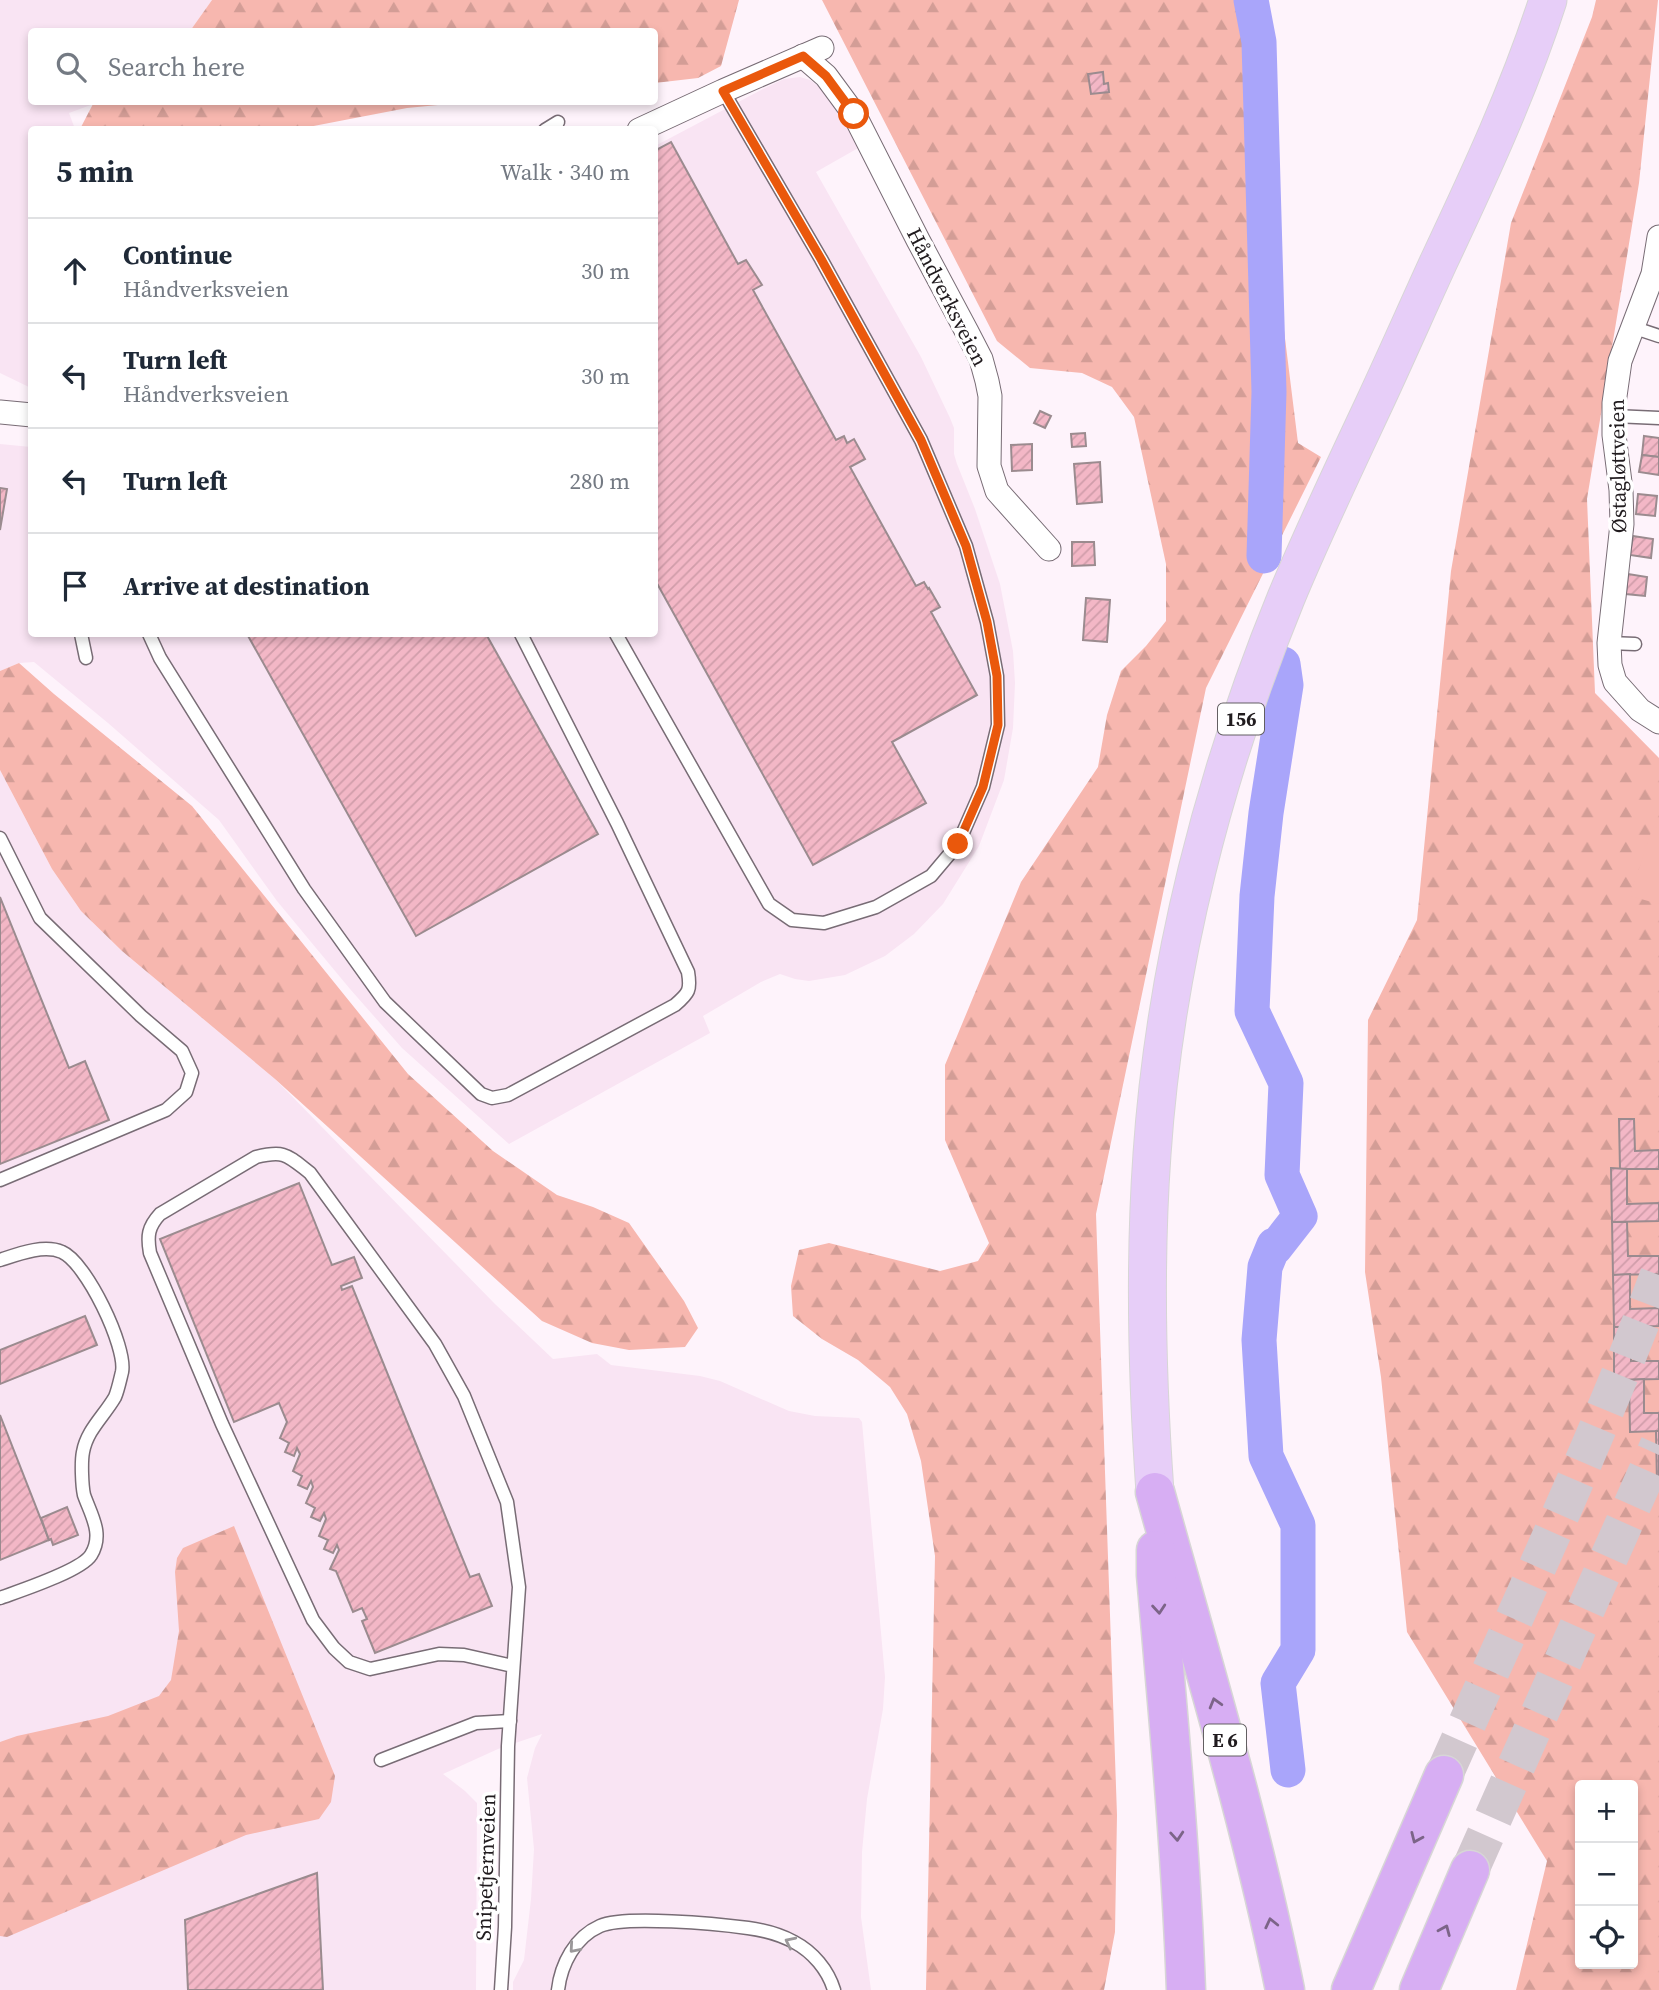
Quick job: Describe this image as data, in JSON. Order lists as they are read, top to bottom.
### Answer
{
  "streets": {
    "highway": ["E 6"],
    "main road": ["156"],
    "street": ["Håndverksveien", "Østagløttveien"],
    "lane": ["Snipetjernveien"]
  },
  "crossings": [
    ["156", "E 6"]
  ],
  "page": {
    "search": "Search here",
    "heading": ["5 min", "Walk · 340 m"],
    "list": [
      ["Continue", "Håndverksveien", "30 m"],
      ["Turn left", "Håndverksveien", "30 m"],
      ["Turn left", "280 m"],
      "Arrive at destination"
    ],
    "map_buttons": ["+", "−"]
  }
}
